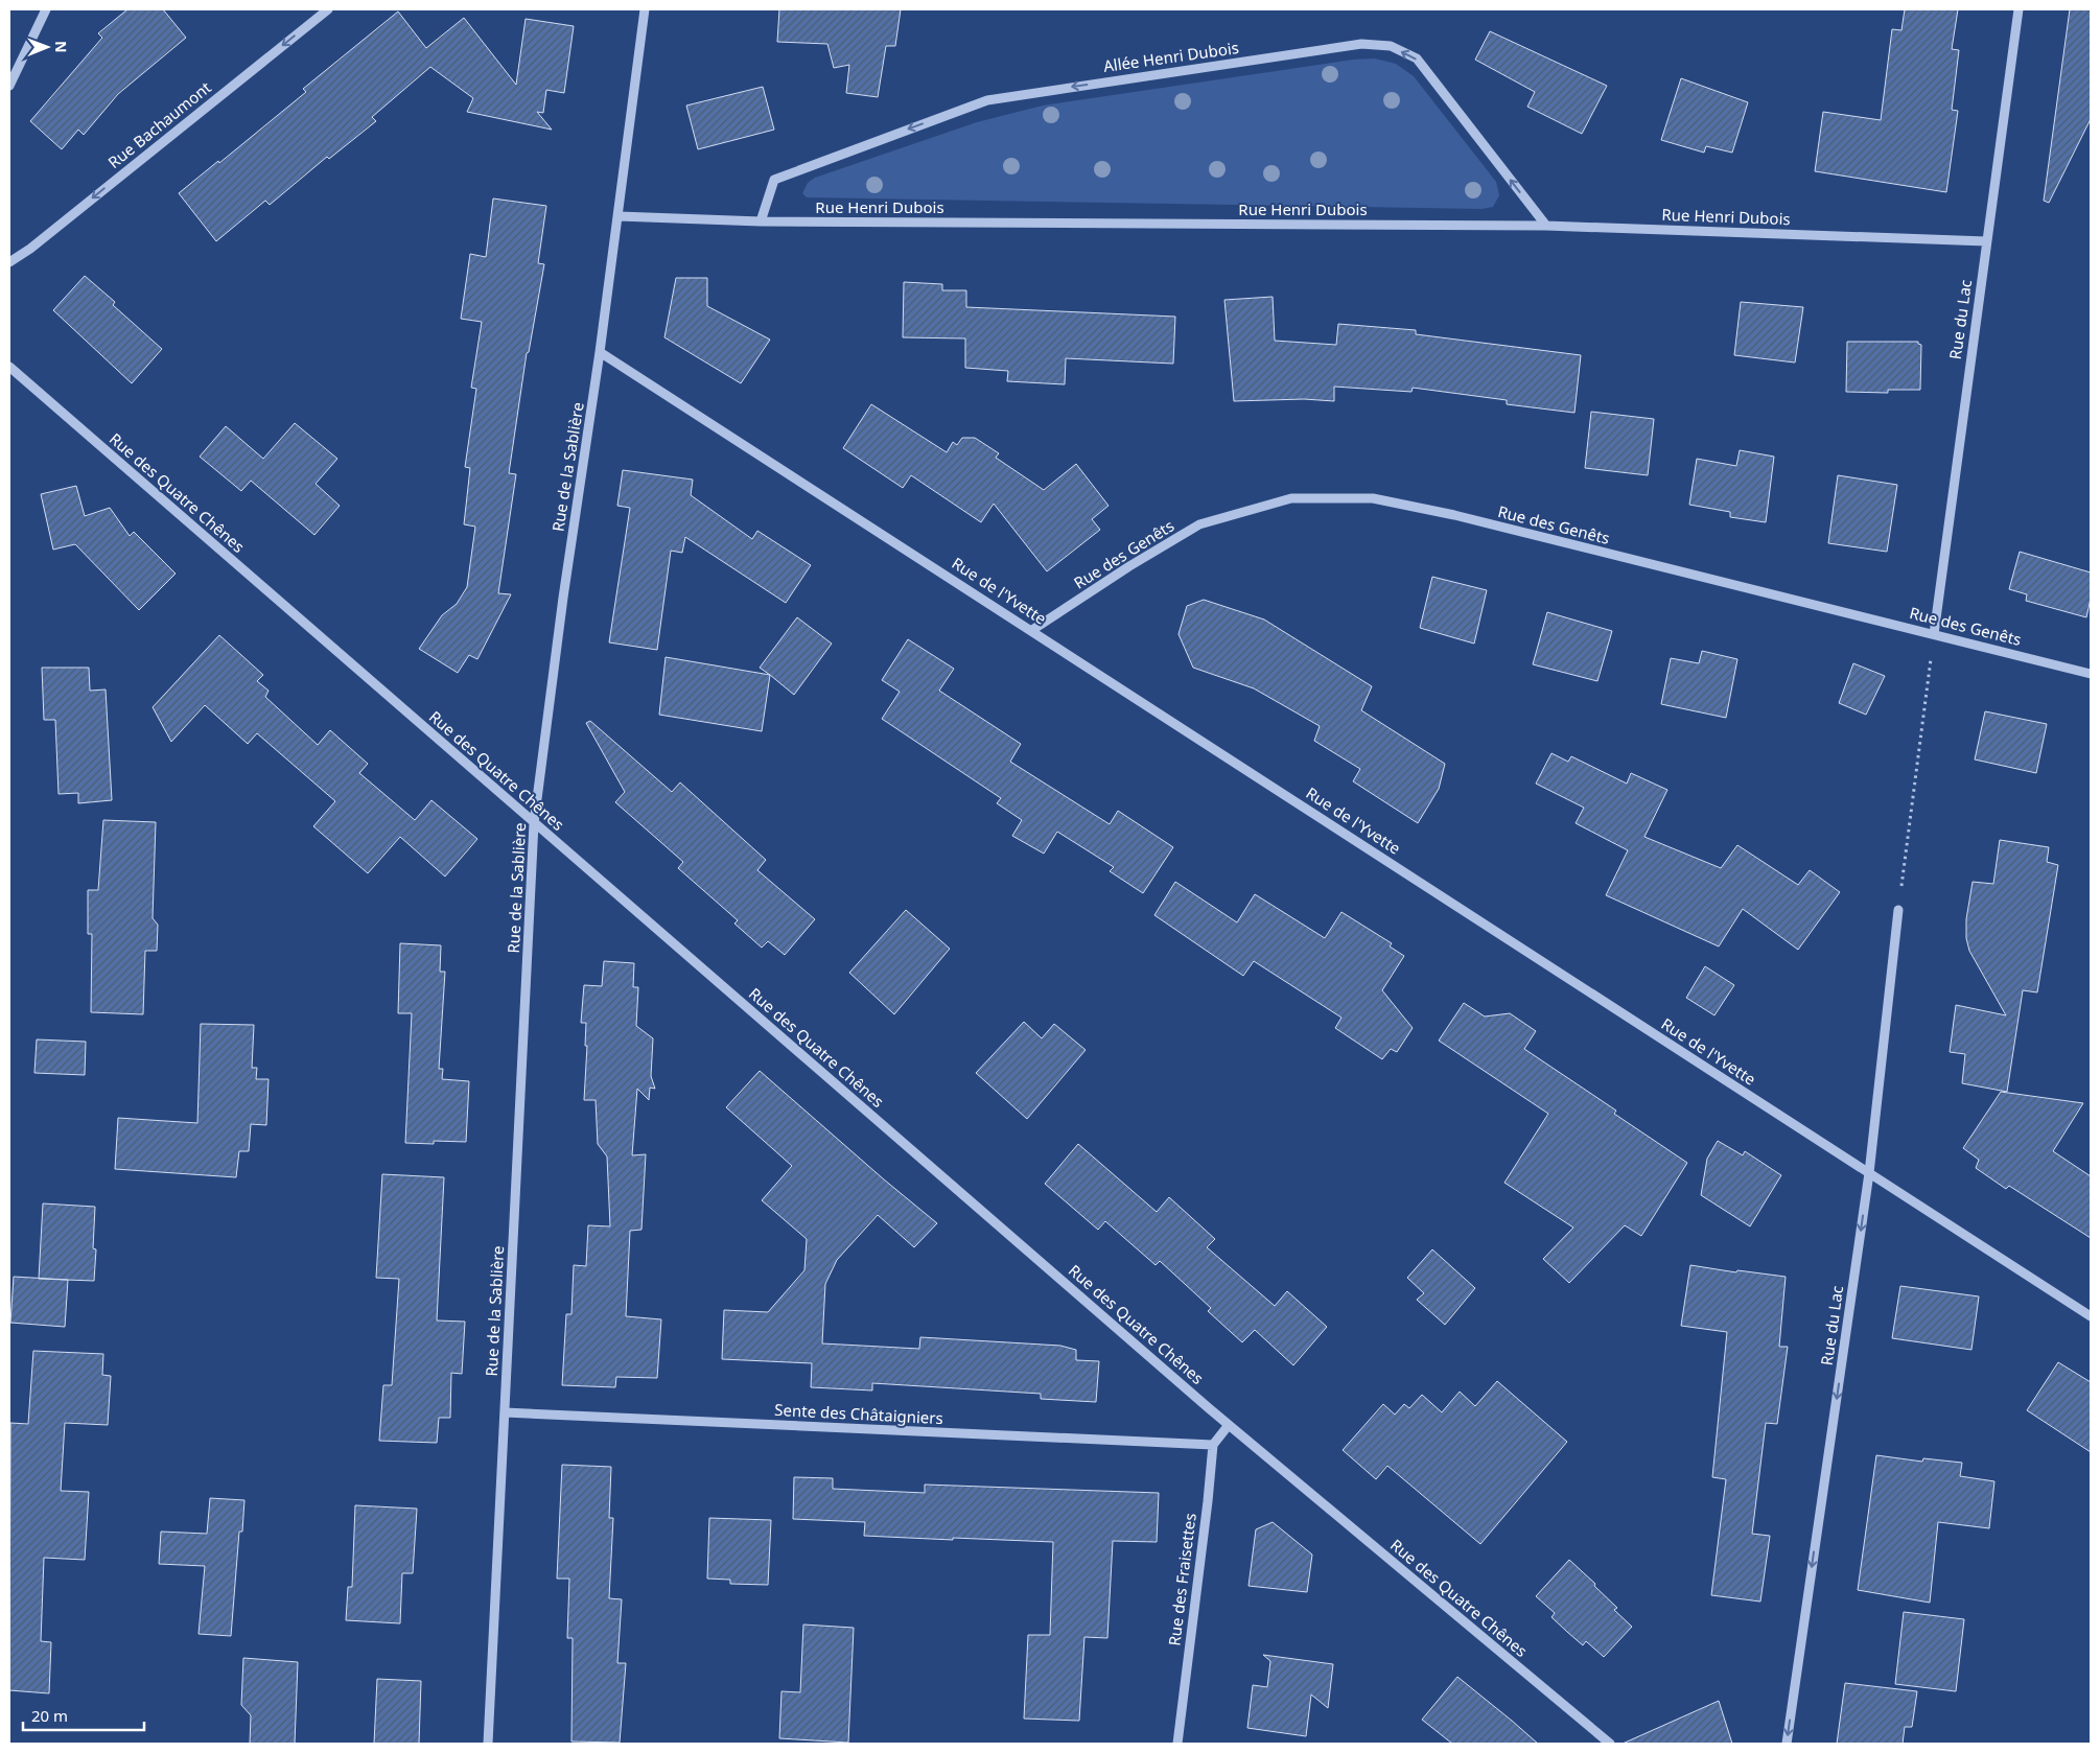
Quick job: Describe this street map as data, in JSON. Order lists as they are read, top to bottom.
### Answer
{
  "streets": {
    "street": [
      "Allée Henri Dubois",
      "Rue Bachaumont",
      "Rue Henri Dubois",
      "Rue du Lac",
      "Rue de la Sablière",
      "Rue des Quatre Chênes",
      "Rue des Genêts",
      "Rue de l'Yvette",
      "Sente des Châtaigniers",
      "Rue des Fraisettes"
    ]
  },
  "crossings": [
    ["Allée Henri Dubois", "Rue Henri Dubois"],
    ["Rue Henri Dubois", "Rue du Lac"],
    ["Rue Henri Dubois", "Rue de la Sablière"],
    ["Rue du Lac", "Rue des Genêts"],
    ["Rue du Lac", "Rue de l'Yvette"],
    ["Rue de la Sablière", "Rue des Quatre Chênes"],
    ["Rue de la Sablière", "Rue de l'Yvette"],
    ["Rue de la Sablière", "Sente des Châtaigniers"],
    ["Rue des Genêts", "Rue de l'Yvette"],
    ["Sente des Châtaigniers", "Rue des Fraisettes"]
  ],
  "one_way": ["Allée Henri Dubois", "Rue Bachaumont", "Rue du Lac"],
  "scale_bar": "20 m",
  "north": "right"
}
